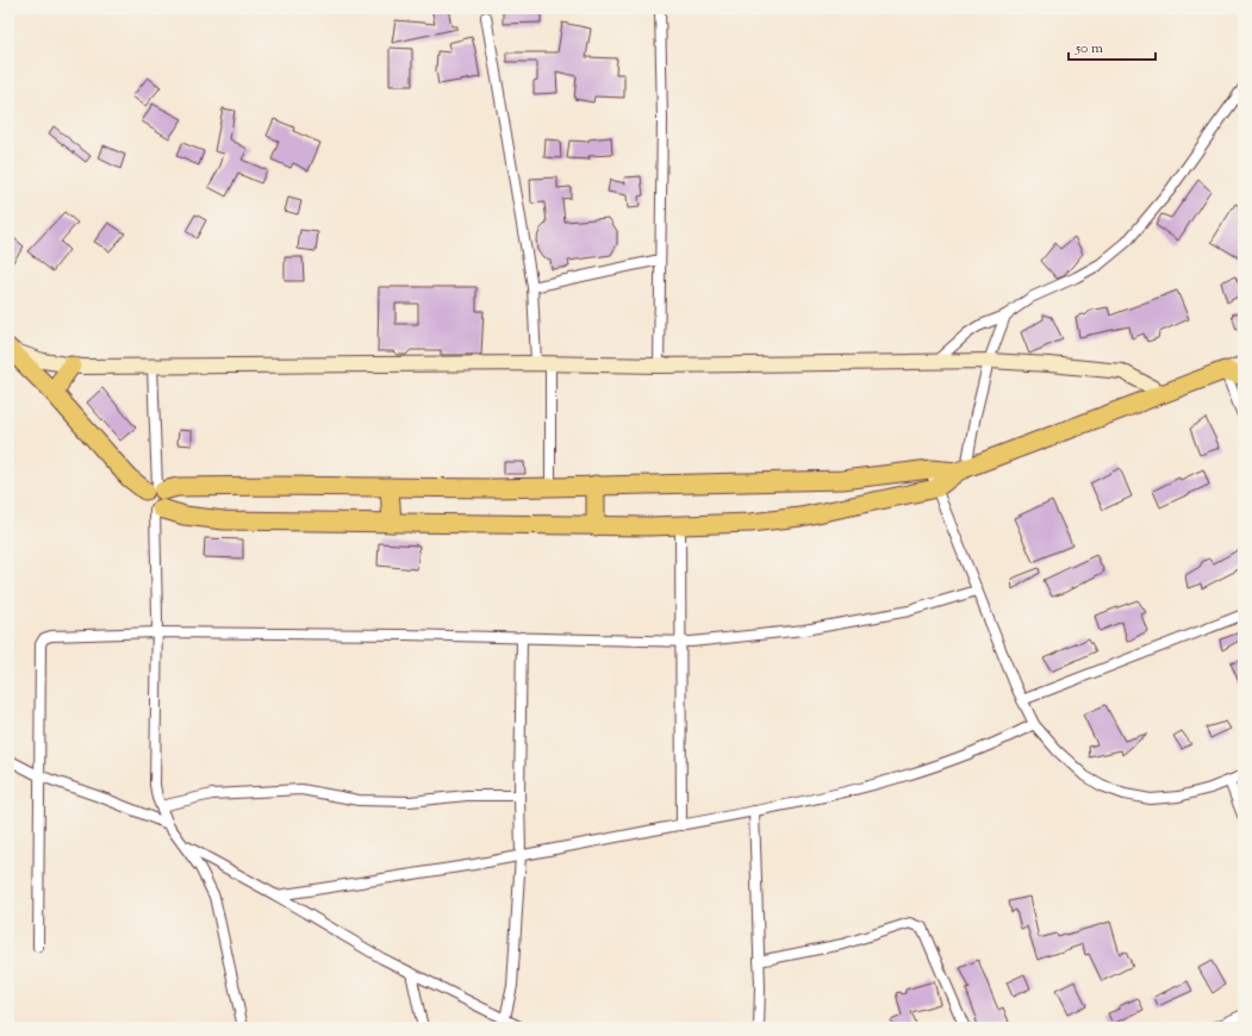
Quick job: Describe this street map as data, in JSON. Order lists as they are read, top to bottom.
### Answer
{
  "scale_bar": "50 m"
}
